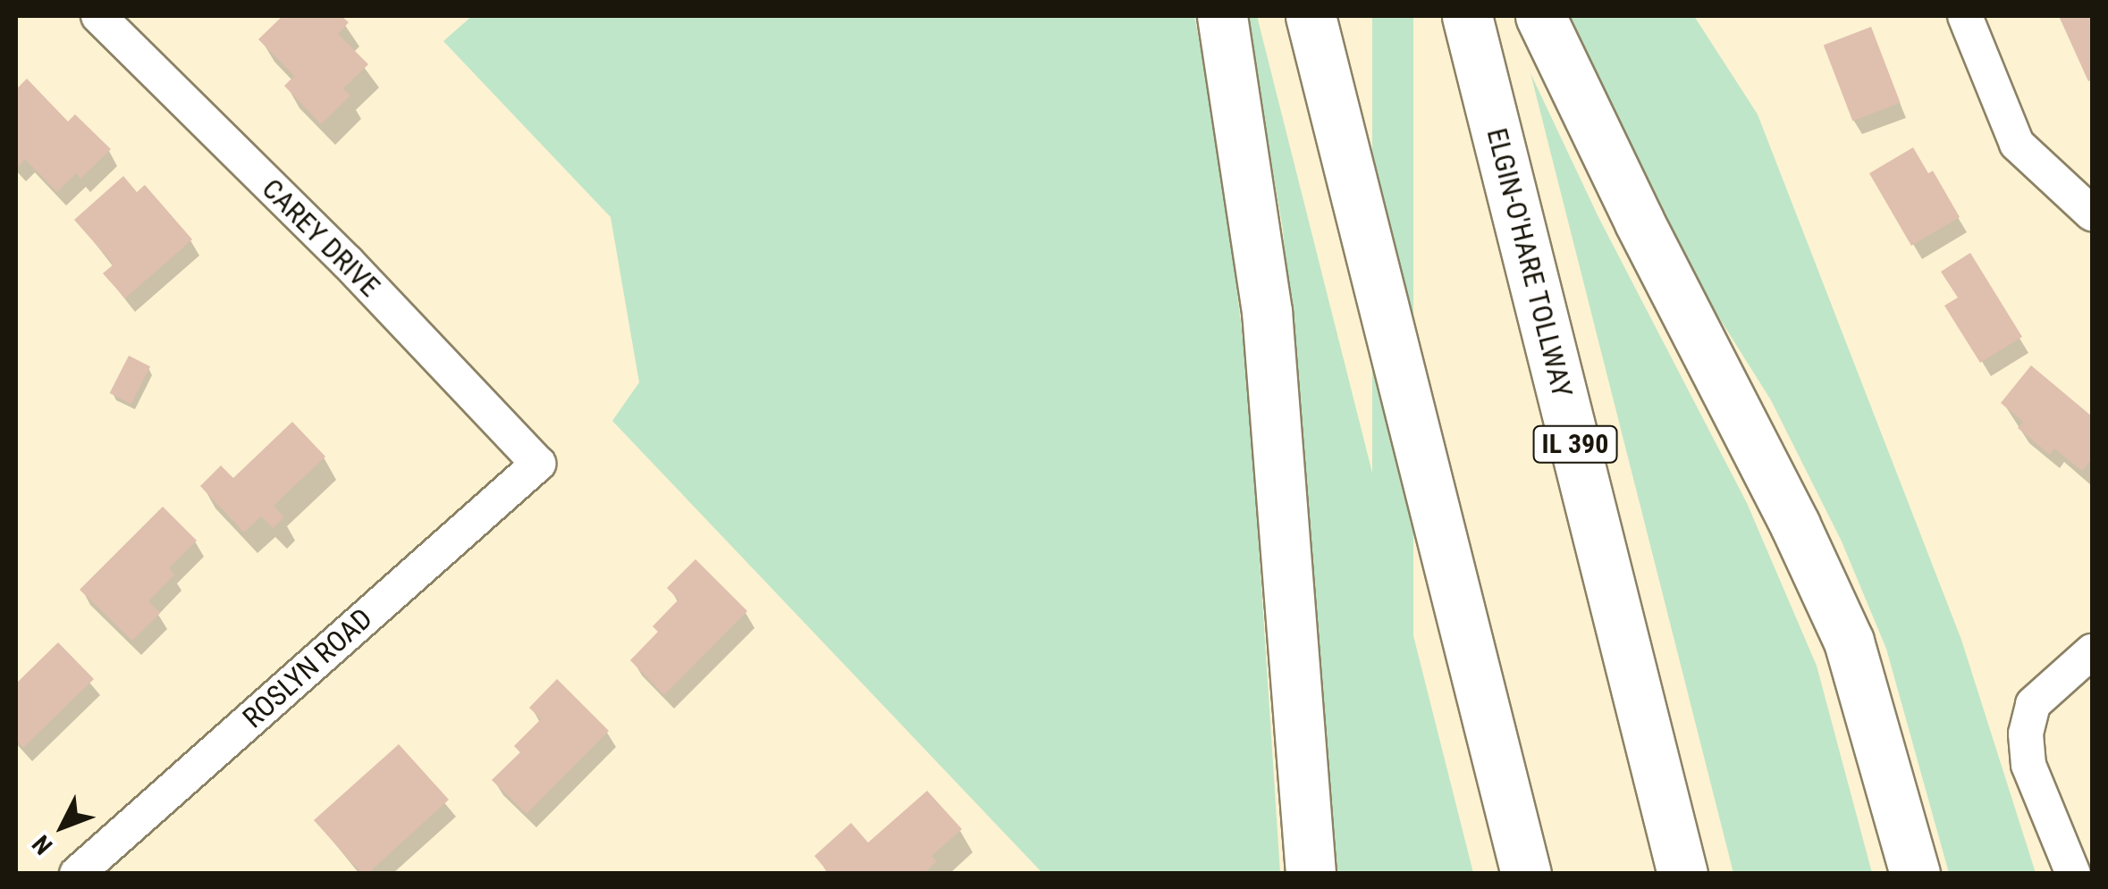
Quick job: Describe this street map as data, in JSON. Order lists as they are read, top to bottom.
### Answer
{
  "streets": {
    "highway": ["ELGIN-O'HARE TOLLWAY", "IL 390"],
    "street": ["CAREY DRIVE", "ROSLYN ROAD"]
  },
  "crossings": [
    ["CAREY DRIVE", "ROSLYN ROAD"]
  ],
  "north": "bottom left"
}
